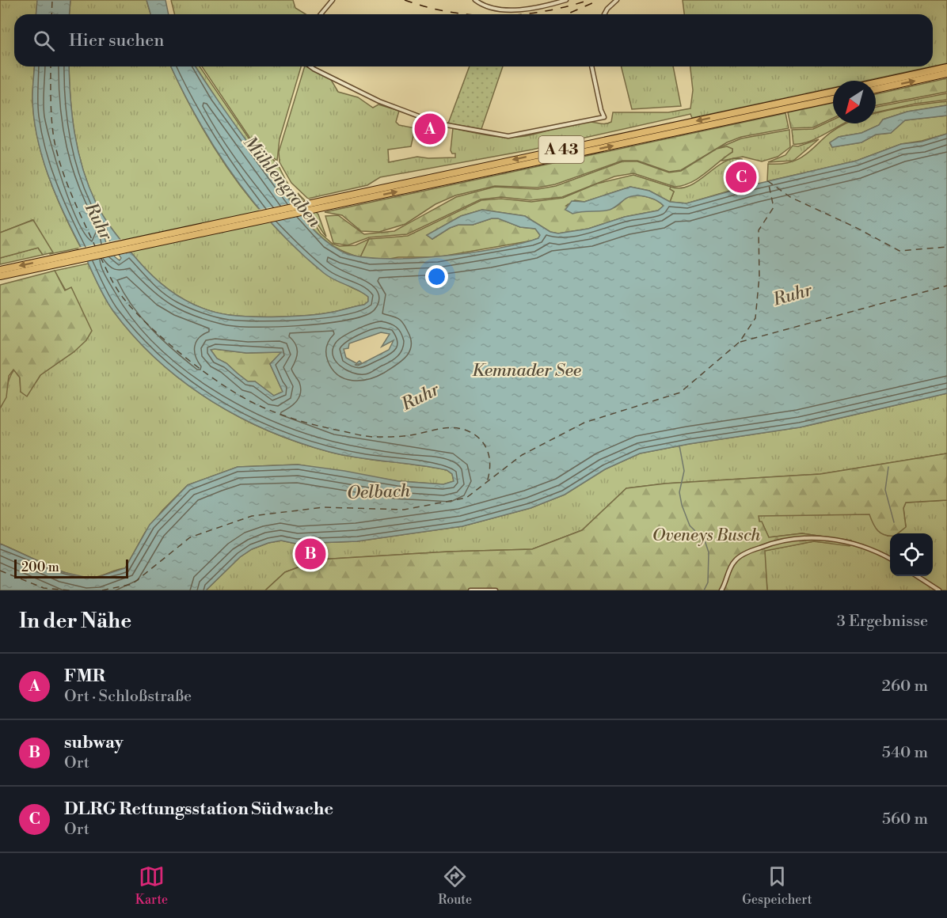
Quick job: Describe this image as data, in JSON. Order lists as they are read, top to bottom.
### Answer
{
  "streets": {
    "highway": ["A 43"]
  },
  "water": [
    "Mühlengraben",
    "Ruhr",
    "Kemnader See",
    "Oelbach"
  ],
  "parks": ["Oveneys Busch"],
  "scale_bar": "200 m",
  "north": "bottom left",
  "page": {
    "search": "Hier suchen",
    "pins": ["A", "C", "B"],
    "scale": "200 m",
    "heading": ["In der Nähe", "3 Ergebnisse"],
    "list": [
      {
        "mark": "A",
        "name": "FMR",
        "note": "Ort · Schloßstraße",
        "value": "260 m"
      },
      {
        "mark": "B",
        "name": "subway",
        "note": "Ort",
        "value": "540 m"
      },
      {
        "mark": "C",
        "name": "DLRG Rettungsstation Südwache",
        "note": "Ort",
        "value": "560 m"
      }
    ],
    "nav": ["Karte", "Route", "Gespeichert"]
  }
}
